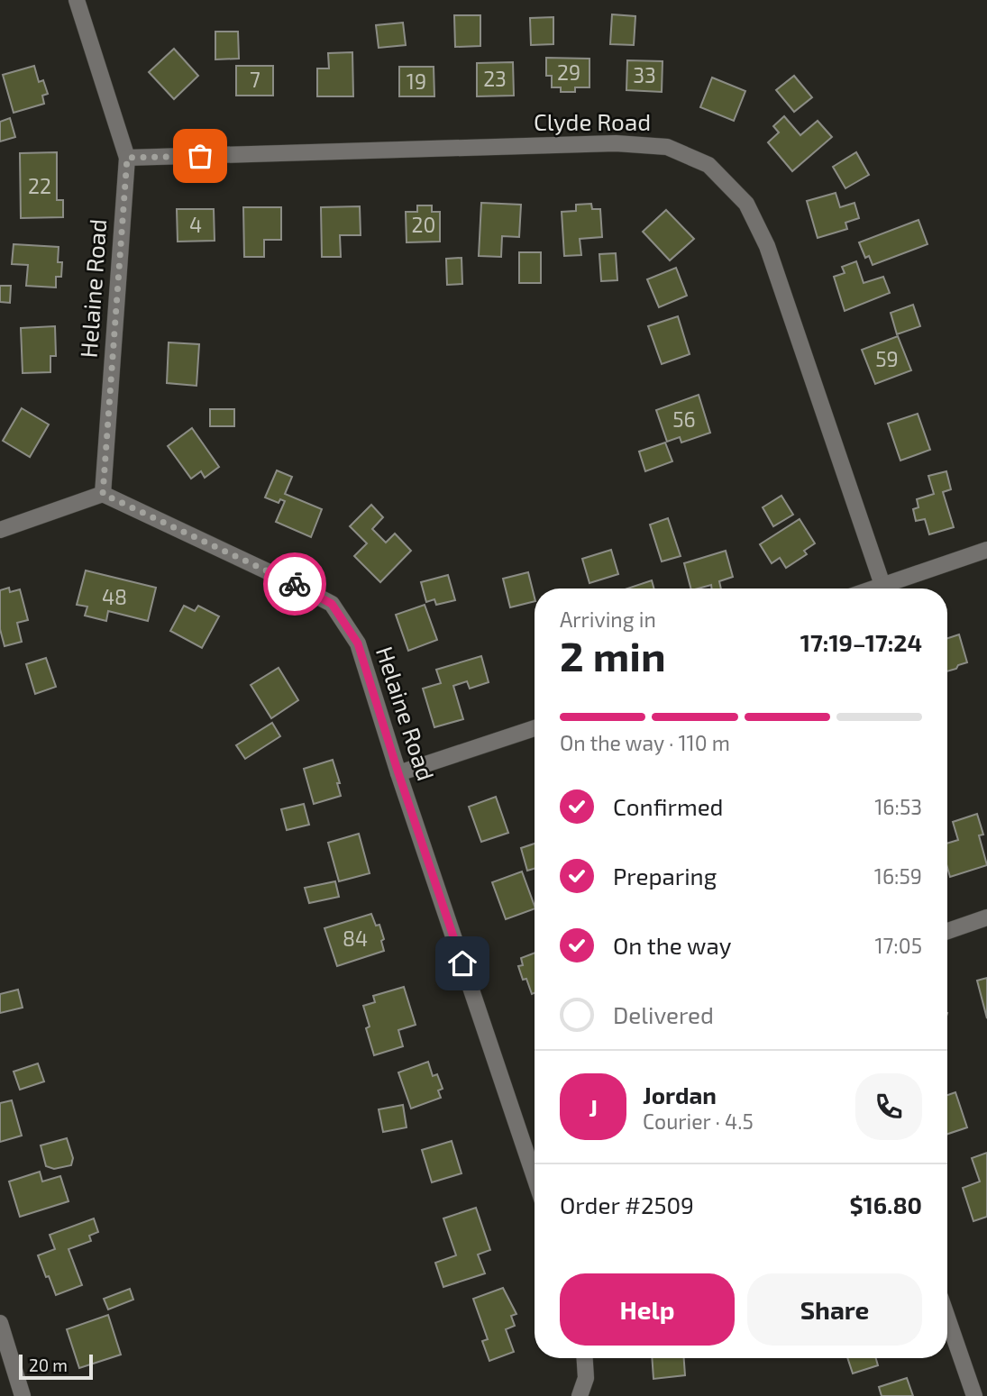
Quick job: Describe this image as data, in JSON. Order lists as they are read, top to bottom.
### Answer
{
  "streets": {
    "street": ["Clyde Road", "Helaine Road"]
  },
  "crossings": [
    ["Clyde Road", "Helaine Road"]
  ],
  "house_numbers": [
    "29",
    "33",
    "23",
    "7",
    "19",
    "22",
    "4",
    "20",
    "59",
    "56",
    "48",
    "84"
  ],
  "scale_bar": "20 m",
  "page": {
    "heading": ["2 min", "Arriving in", "17:19–17:24"],
    "panel": [
      "Jordan",
      "Courier · 4.5",
      "Order #2509",
      "$16.80"
    ],
    "bar": "On the way · 110 m",
    "list": [
      ["Confirmed", "16:53"],
      ["Preparing", "16:59"],
      ["On the way", "17:05"],
      "Delivered"
    ],
    "round": "J",
    "buttons": ["Help", "Share"],
    "scale": "20 m"
  }
}
